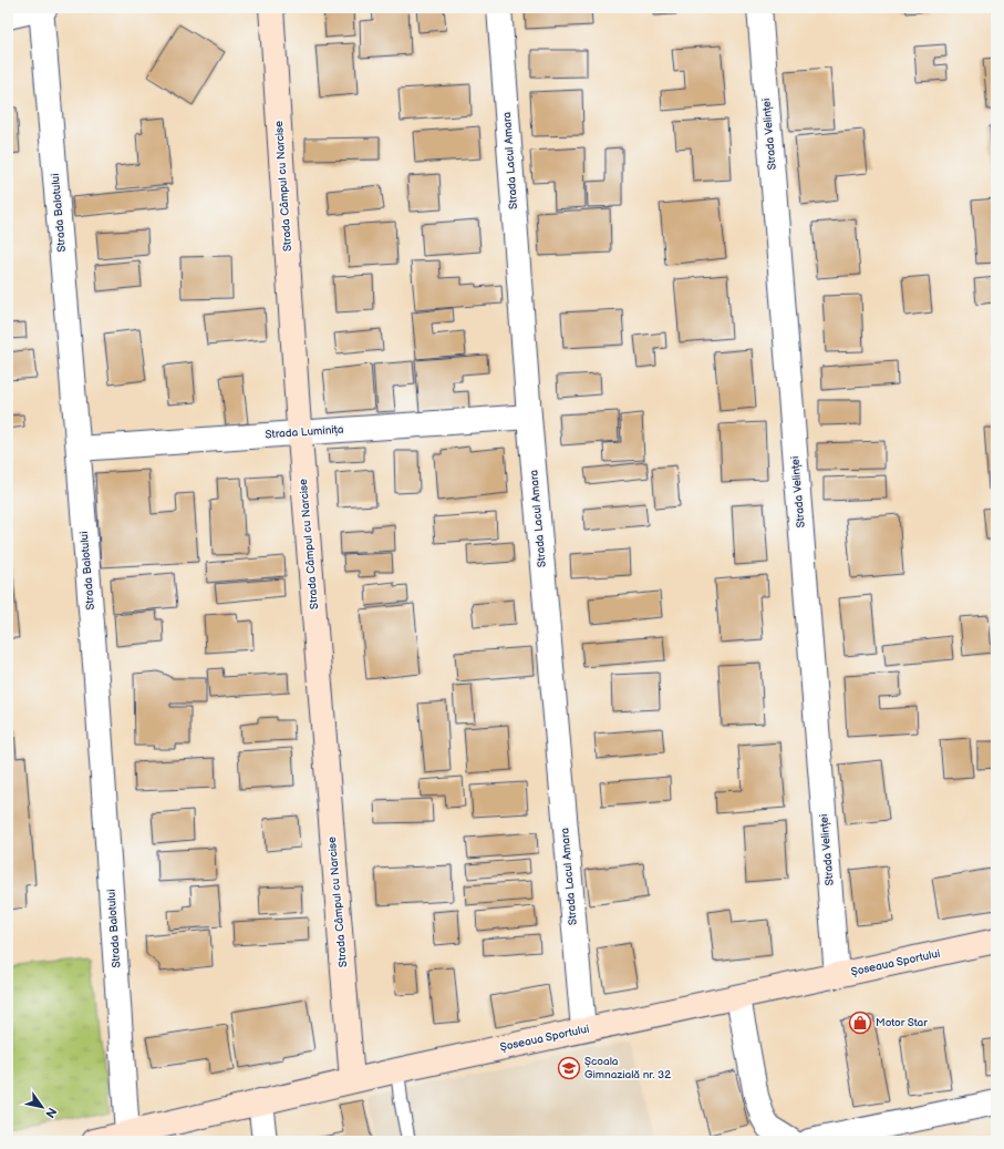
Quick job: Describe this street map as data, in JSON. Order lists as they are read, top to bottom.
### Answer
{
  "streets": {
    "street": [
      "Strada Velinței",
      "Strada Lacul Amara",
      "Strada Câmpul cu Narcise",
      "Strada Balotului",
      "Strada Luminița",
      "Șoseaua Sportului"
    ]
  },
  "crossings": [
    ["Strada Velinței", "Șoseaua Sportului"],
    ["Strada Lacul Amara", "Strada Luminița"],
    ["Strada Lacul Amara", "Șoseaua Sportului"],
    ["Strada Câmpul cu Narcise", "Strada Luminița"],
    ["Strada Câmpul cu Narcise", "Șoseaua Sportului"],
    ["Strada Balotului", "Strada Luminița"],
    ["Strada Balotului", "Șoseaua Sportului"]
  ],
  "places": {
    "shop": ["Motor Star"],
    "school or university": ["Școala Gimnazială nr. 32"]
  },
  "north": "bottom right"
}
